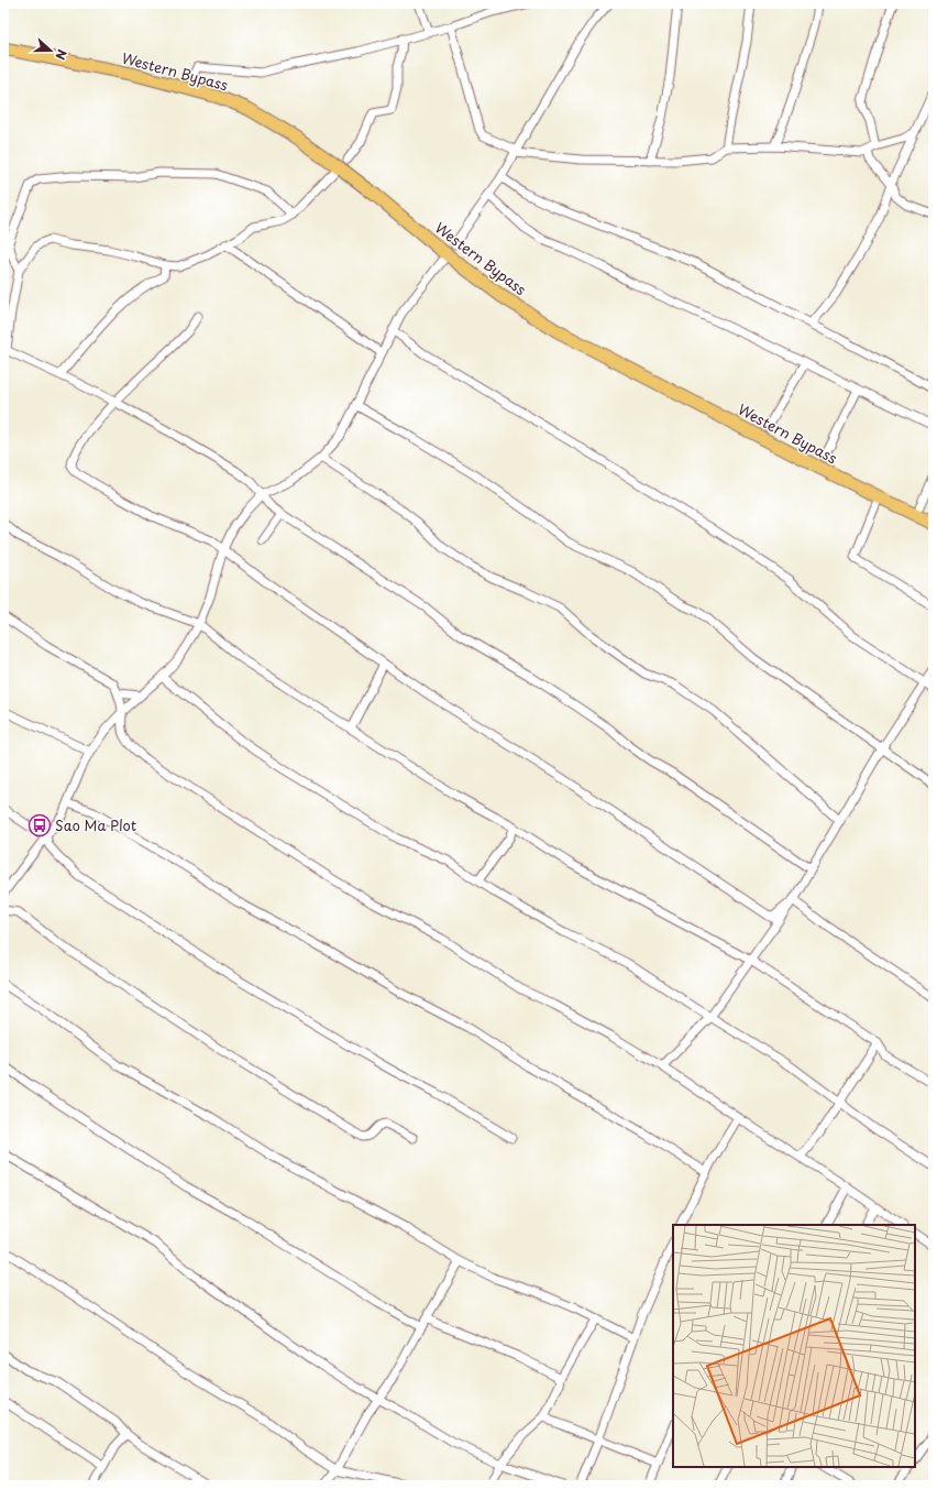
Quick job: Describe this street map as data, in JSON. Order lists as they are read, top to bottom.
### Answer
{
  "streets": {
    "main road": ["Western Bypass"]
  },
  "places": {
    "bus stop": ["Sao Ma Plot"]
  },
  "north": "right"
}
